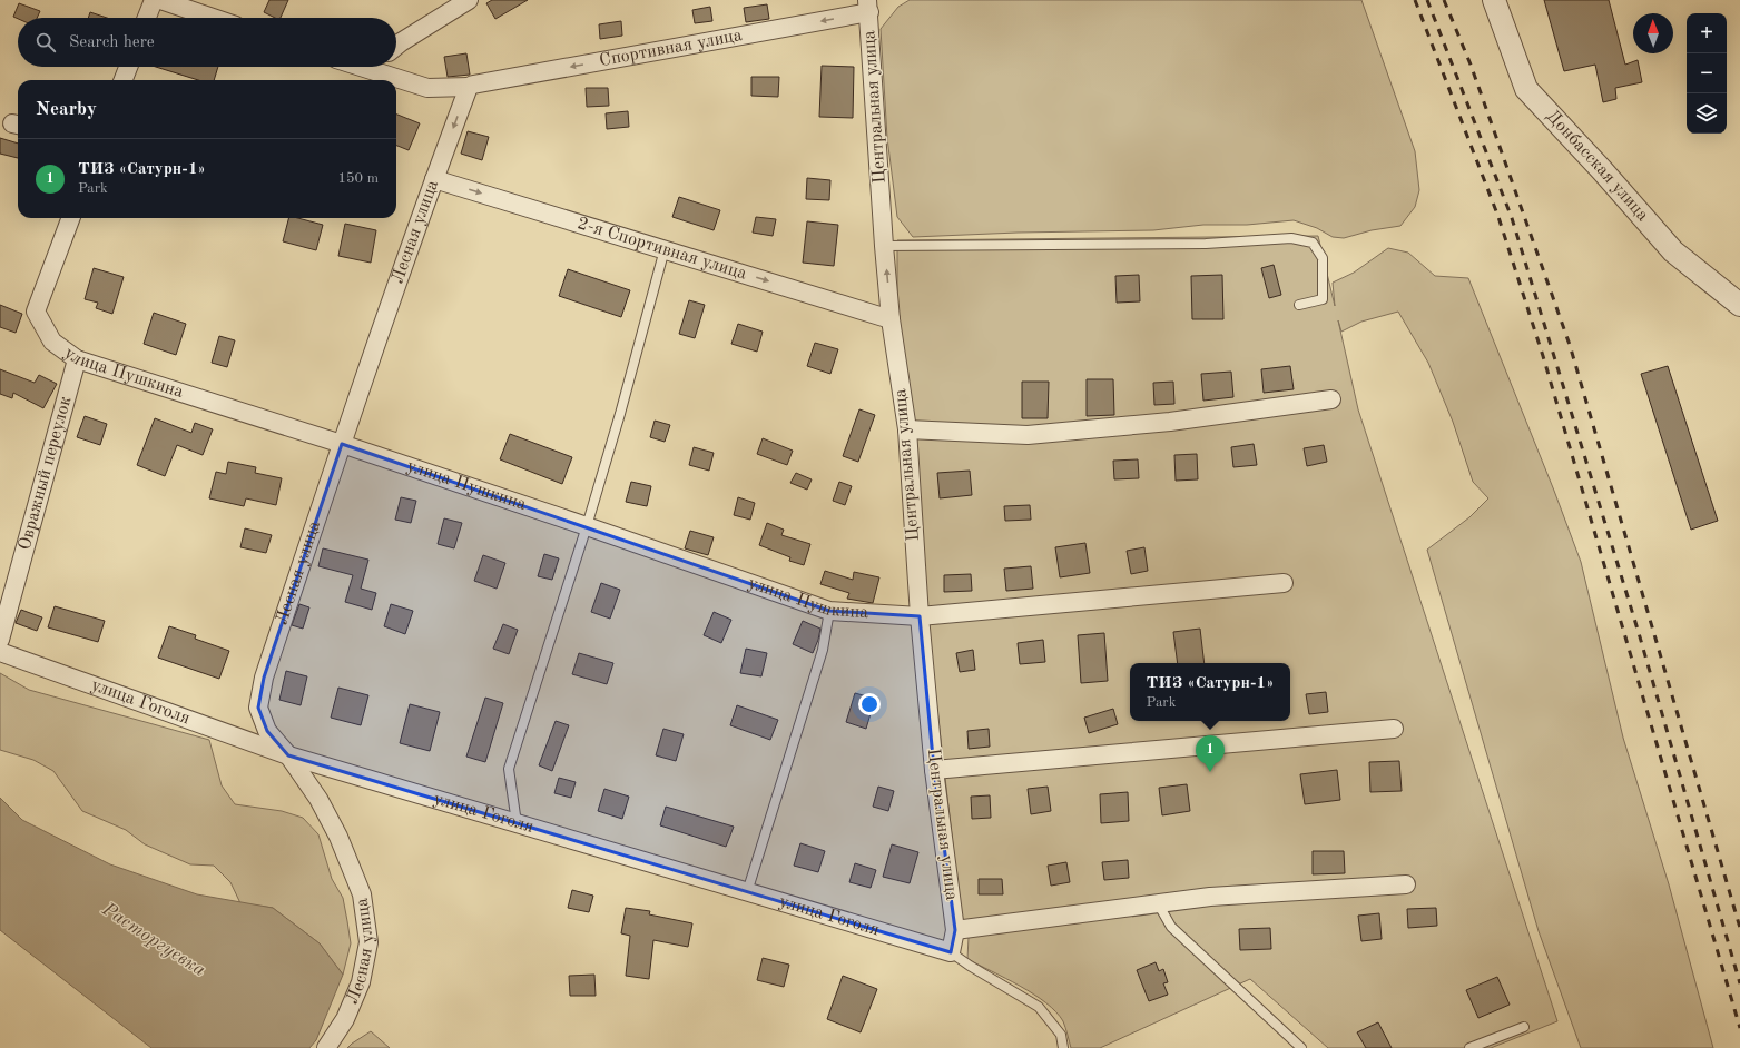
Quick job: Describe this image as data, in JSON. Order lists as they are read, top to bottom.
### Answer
{
  "streets": {
    "street": [
      "Спортивная улица",
      "Центральная улица",
      "Донбасская улица",
      "Лесная улица",
      "2-я Спортивная улица",
      "улица Пушкина",
      "Овражный переулок",
      "улица Гоголя"
    ]
  },
  "crossings": [
    ["Спортивная улица", "Центральная улица"],
    ["Спортивная улица", "Лесная улица"],
    ["Центральная улица", "2-я Спортивная улица"],
    ["Центральная улица", "улица Пушкина"],
    ["Лесная улица", "2-я Спортивная улица"],
    ["Лесная улица", "улица Пушкина"],
    ["Лесная улица", "улица Гоголя"],
    ["улица Пушкина", "Овражный переулок"]
  ],
  "one_way": ["Спортивная улица", "2-я Спортивная улица"],
  "water": ["Расторгуевка"],
  "north": "top",
  "page": {
    "map_buttons": ["+", "−"],
    "search": "Search here",
    "heading": "Nearby",
    "list": [
      {
        "mark": "1",
        "name": "ТИЗ «Сатурн-1»",
        "note": "Park",
        "value": "150 m"
      }
    ],
    "popup": ["ТИЗ «Сатурн-1»", "Park"],
    "pins": "1"
  }
}
